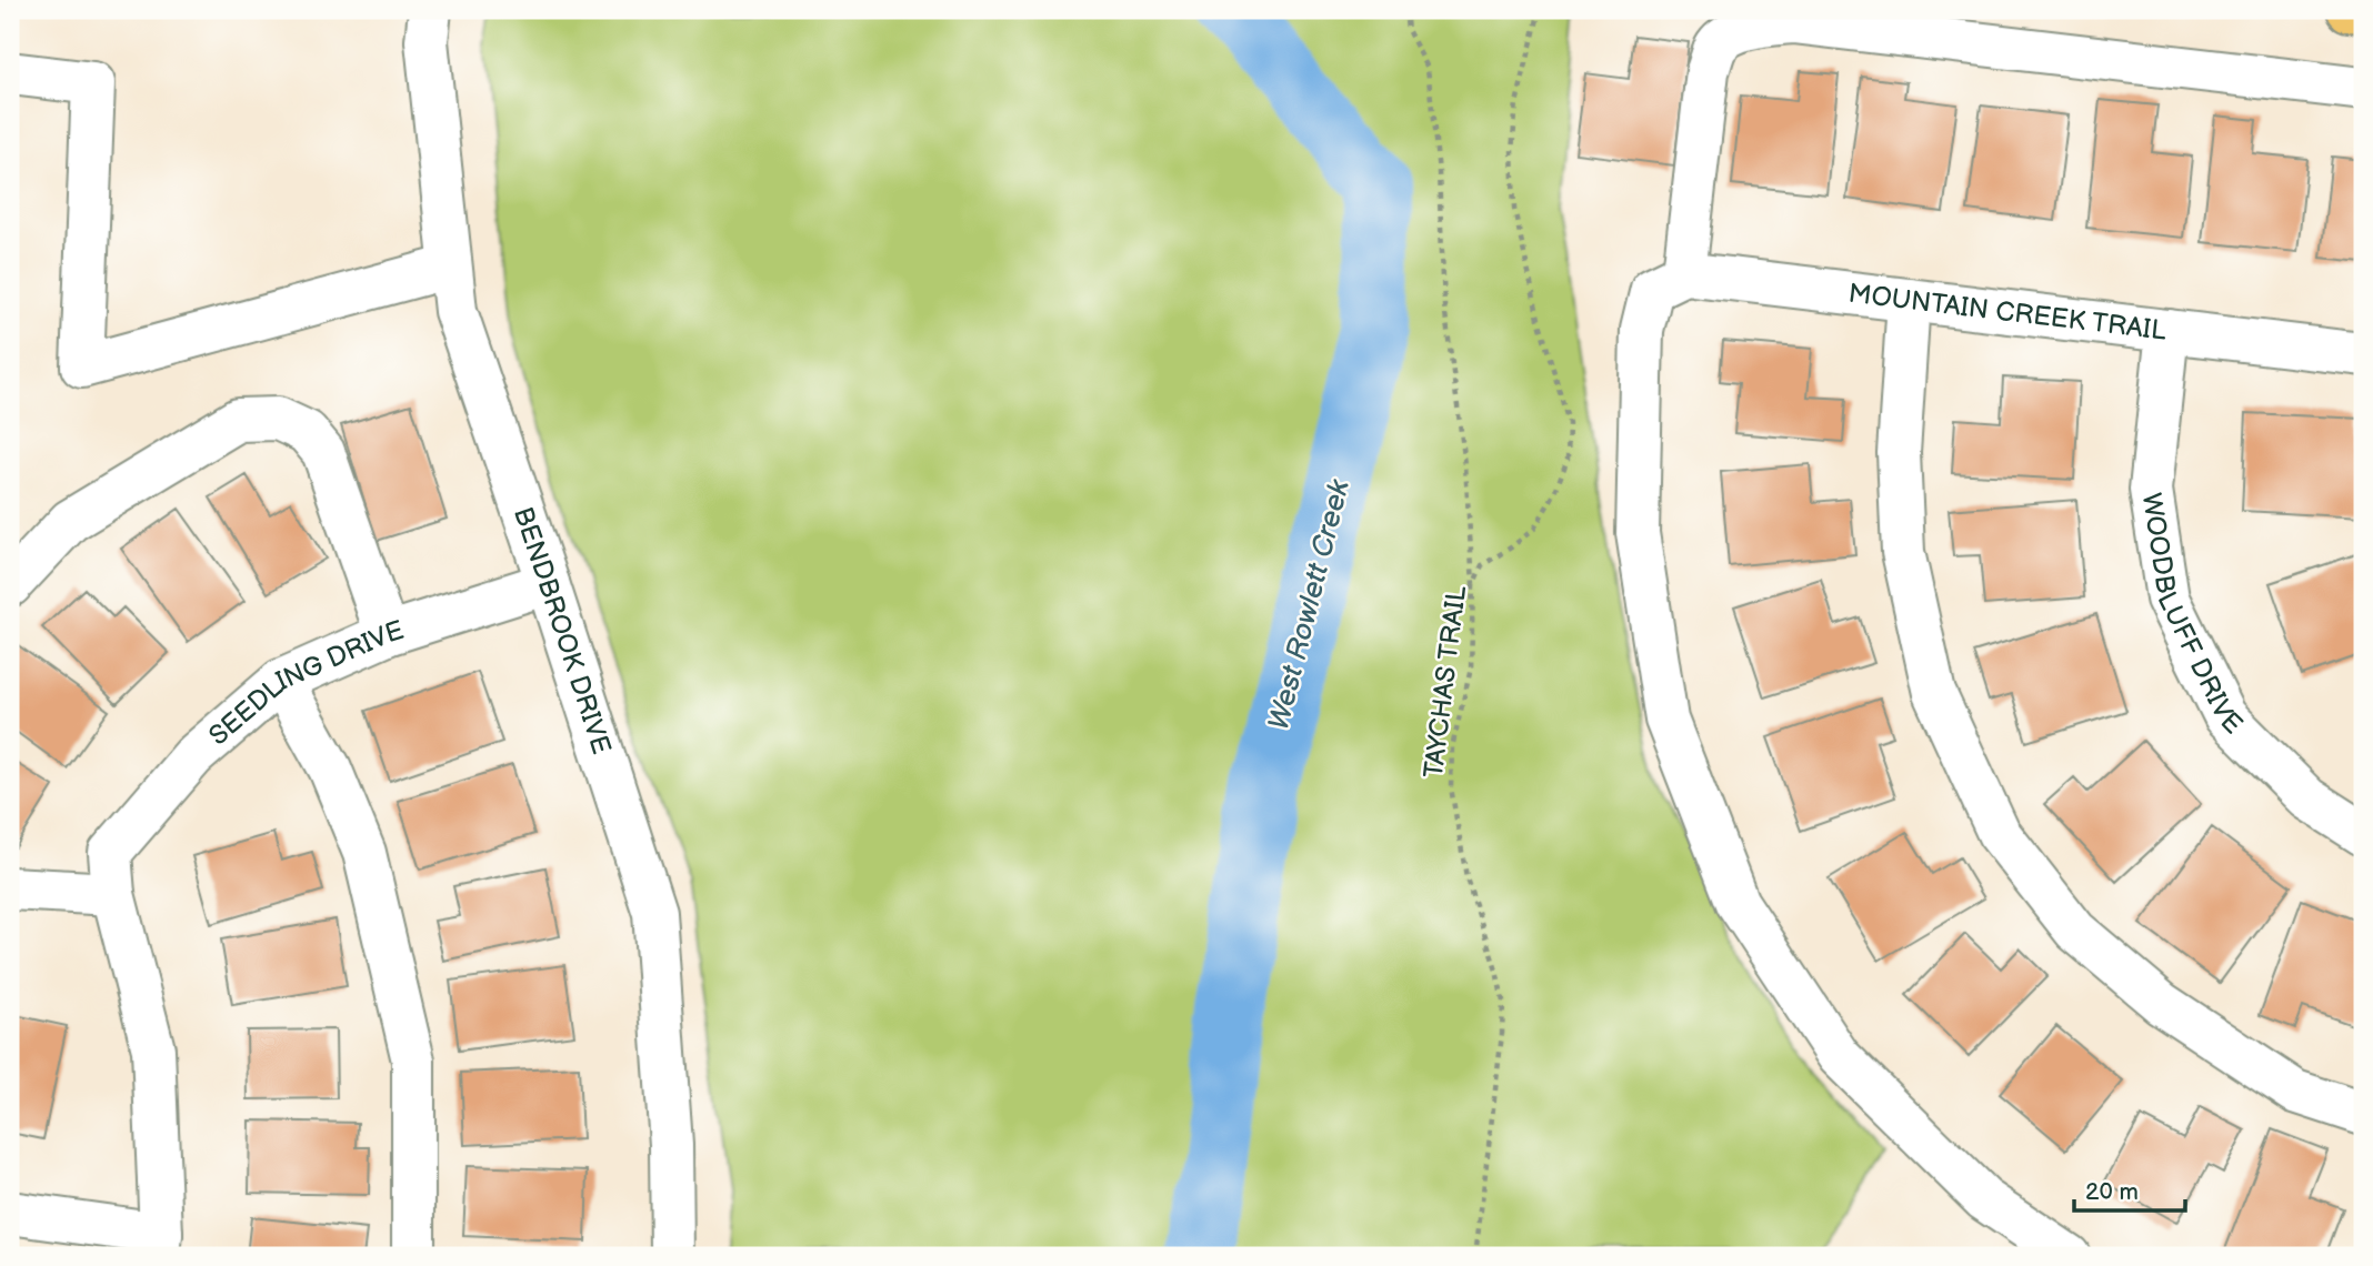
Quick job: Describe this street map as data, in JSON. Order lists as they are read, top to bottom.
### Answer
{
  "streets": {
    "street": [
      "MOUNTAIN CREEK TRAIL",
      "WOODBLUFF DRIVE",
      "BENDBROOK DRIVE",
      "SEEDLING DRIVE"
    ],
    "path": ["TAYCHAS TRAIL"]
  },
  "crossings": [
    ["MOUNTAIN CREEK TRAIL", "WOODBLUFF DRIVE"],
    ["BENDBROOK DRIVE", "SEEDLING DRIVE"]
  ],
  "water": ["West Rowlett Creek"],
  "scale_bar": "20 m"
}
